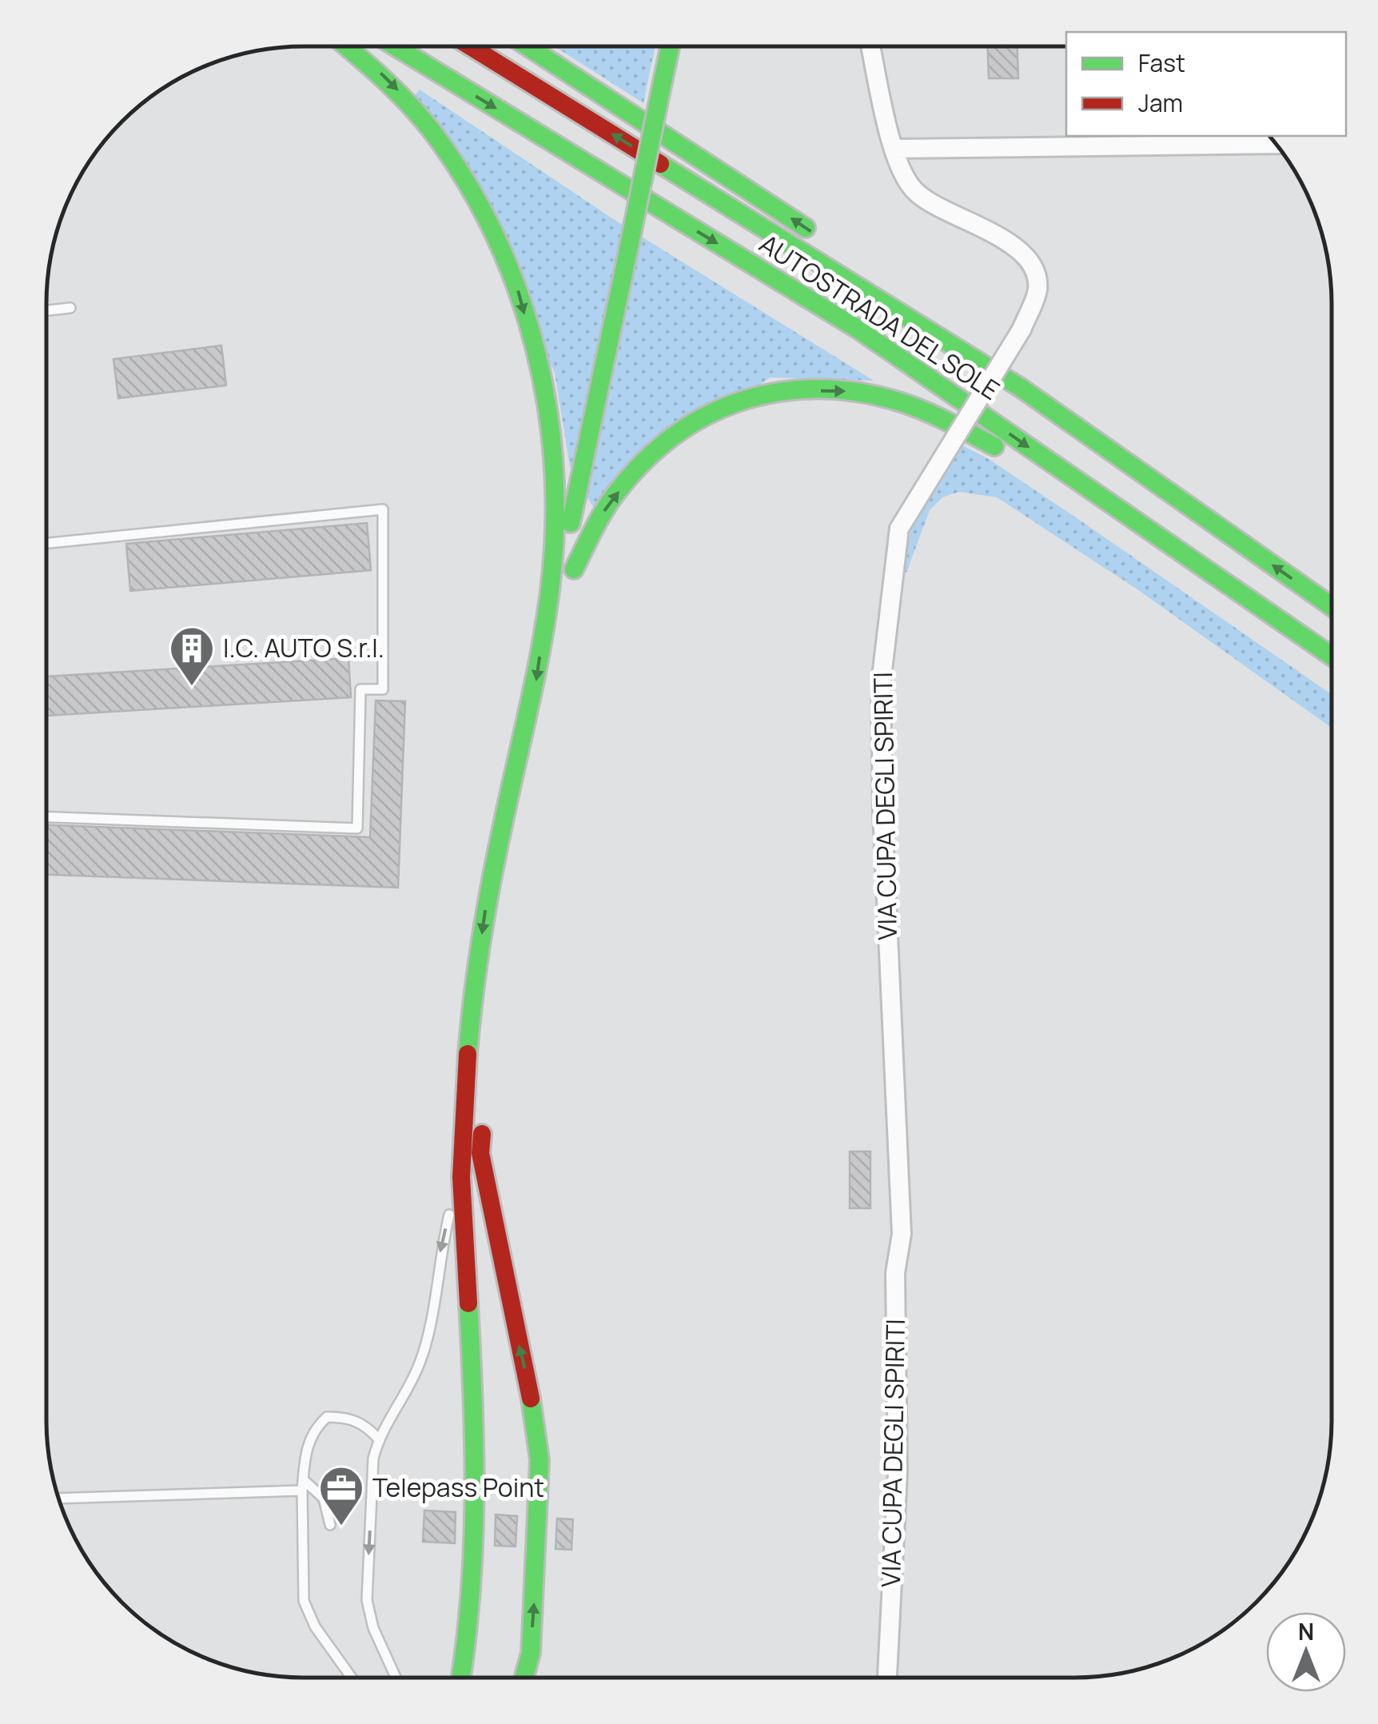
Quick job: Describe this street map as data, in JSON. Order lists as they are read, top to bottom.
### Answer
{
  "streets": {
    "highway": ["AUTOSTRADA DEL SOLE"],
    "street": ["VIA CUPA DEGLI SPIRITI"]
  },
  "places": {
    "building": ["I.C. AUTO S.r.l."],
    "office": ["Telepass Point"]
  },
  "legend": ["Fast", "Jam"],
  "north": "top"
}
